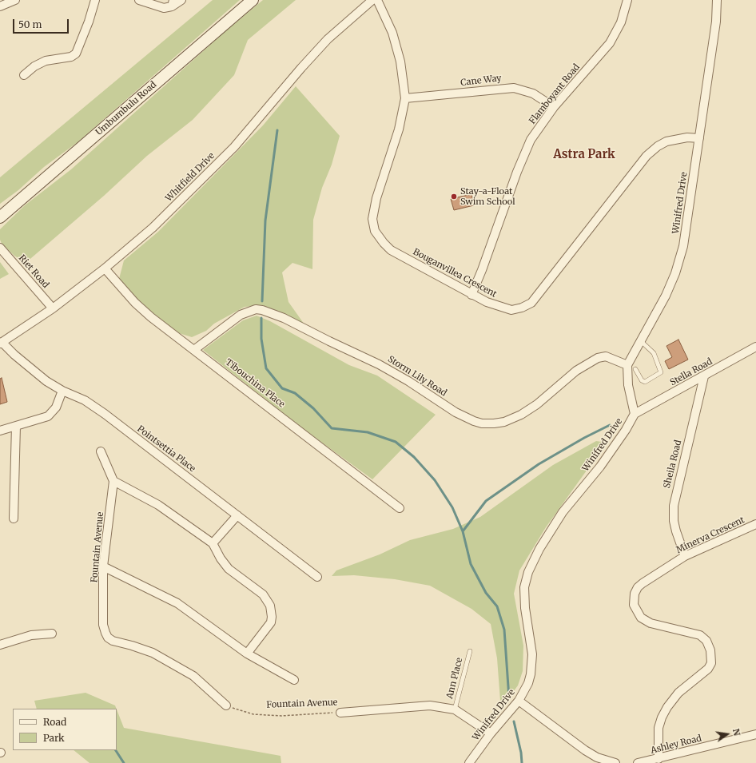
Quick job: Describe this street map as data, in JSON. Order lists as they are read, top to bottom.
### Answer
{
  "streets": {
    "main road": ["Umbumbulu Road"],
    "street": [
      "Cane Way",
      "Flamboyant Road",
      "Whitfield Drive",
      "Winifred Drive",
      "Riet Road",
      "Bouganvillea Crescent",
      "Stella Road",
      "Storm Lily Road",
      "Tibouchina Place",
      "Pointsettia Place",
      "Sheila Road",
      "Minerva Crescent",
      "Fountain Avenue",
      "Ashley Road"
    ],
    "lane": ["Ann Place"]
  },
  "crossings": [
    ["Cane Way", "Flamboyant Road"],
    ["Cane Way", "Bouganvillea Crescent"],
    ["Flamboyant Road", "Bouganvillea Crescent"],
    ["Whitfield Drive", "Riet Road"],
    ["Whitfield Drive", "Tibouchina Place"],
    ["Whitfield Drive", "Pointsettia Place"],
    ["Winifred Drive", "Bouganvillea Crescent"],
    ["Winifred Drive", "Stella Road"],
    ["Winifred Drive", "Storm Lily Road"],
    ["Winifred Drive", "Fountain Avenue"],
    ["Stella Road", "Sheila Road"],
    ["Storm Lily Road", "Tibouchina Place"],
    ["Sheila Road", "Minerva Crescent"],
    ["Minerva Crescent", "Ashley Road"],
    ["Fountain Avenue", "Ann Place"]
  ],
  "districts": ["Astra Park"],
  "places": ["Stay-a-Float Swim School"],
  "legend": ["Road", "Park"],
  "scale_bar": "50 m",
  "north": "right"
}
